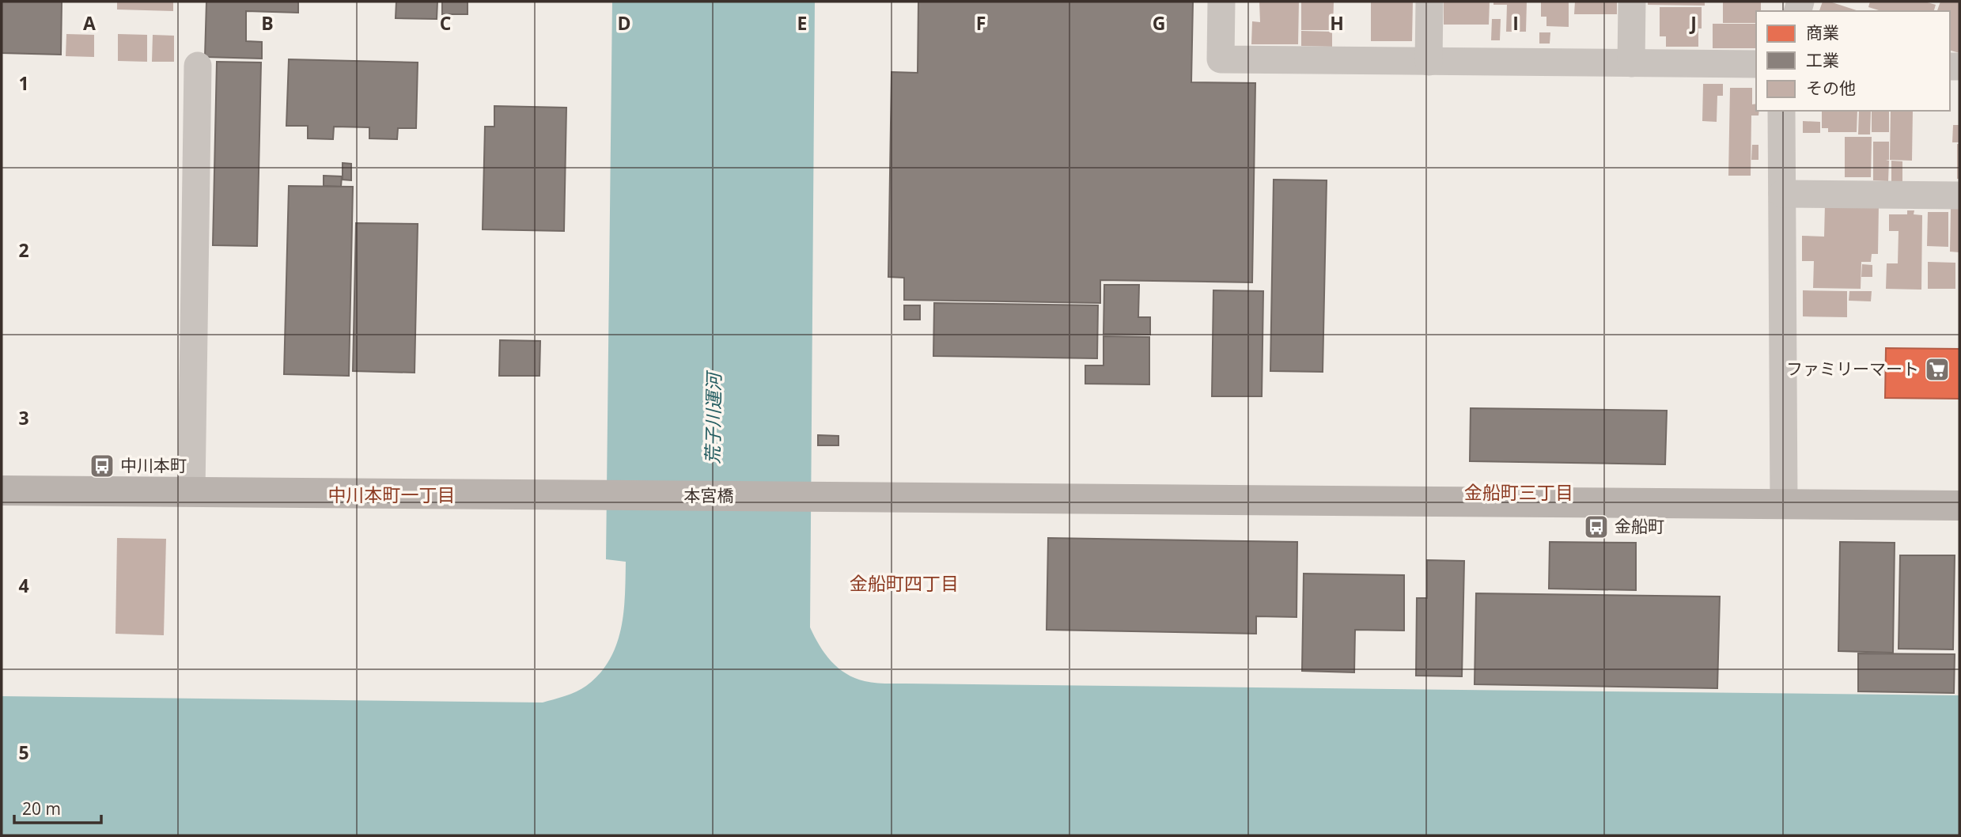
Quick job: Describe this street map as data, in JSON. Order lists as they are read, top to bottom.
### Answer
{
  "streets": {
    "street": ["本宮橋"]
  },
  "districts": ["金船町三丁目", "中川本町一丁目", "金船町四丁目"],
  "water": ["荒子川運河"],
  "places": {
    "supermarket": ["ファミリーマート"],
    "bus stop": ["中川本町", "金船町"]
  },
  "legend": ["商業", "工業", "その他"],
  "scale_bar": "20 m",
  "grid": {
    "columns": [
      "A",
      "B",
      "C",
      "D",
      "E",
      "F",
      "G",
      "H",
      "I",
      "J"
    ],
    "rows": [
      "1",
      "2",
      "3",
      "4",
      "5"
    ]
  }
}
